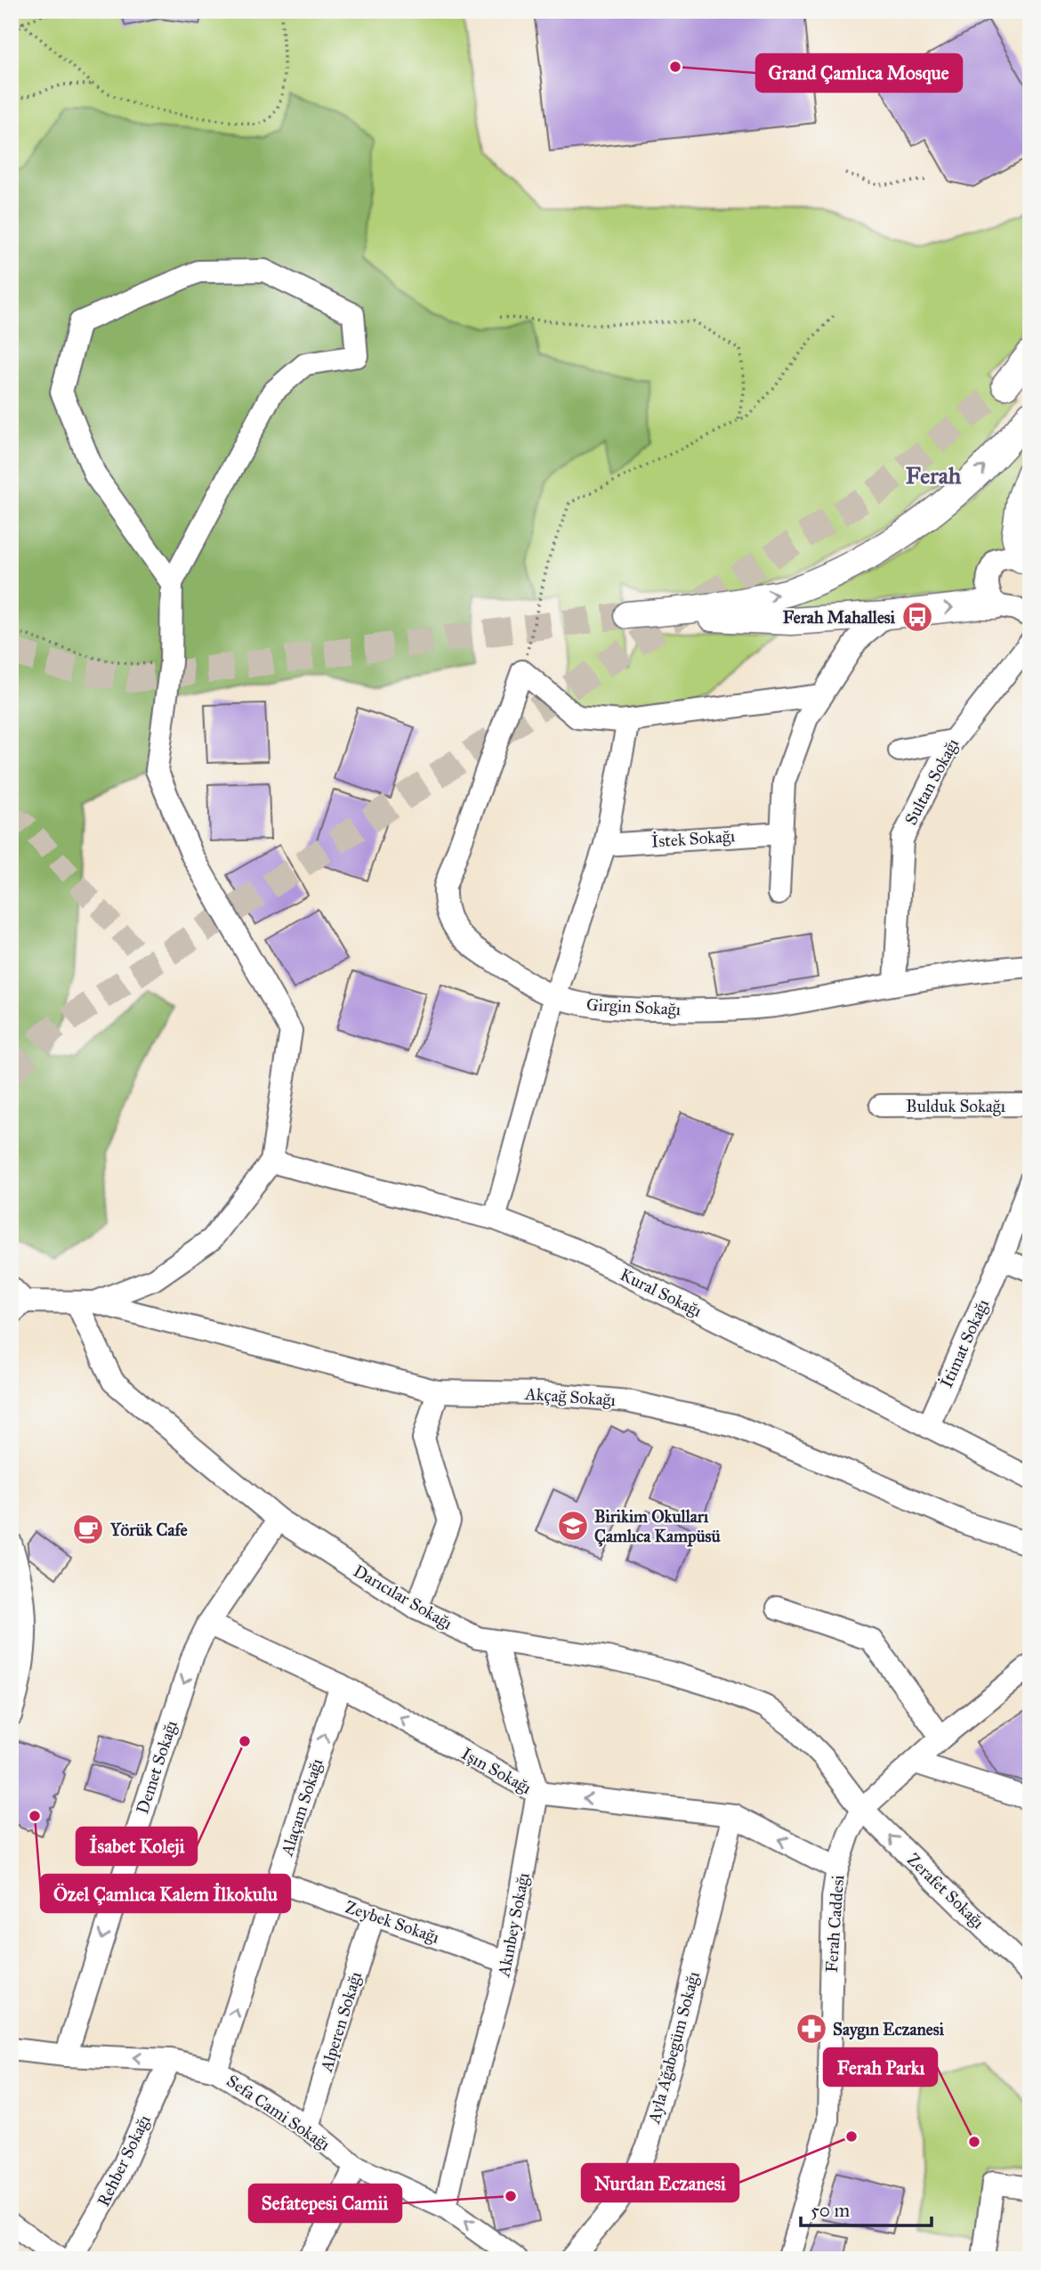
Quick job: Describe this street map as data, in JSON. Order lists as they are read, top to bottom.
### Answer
{
  "streets": {
    "street": [
      "Sultan Sokağı",
      "İstek Sokağı",
      "Girgin Sokağı",
      "Bulduk Sokağı",
      "Kural Sokağı",
      "İtimat Sokağı",
      "Akçağ Sokağı",
      "Darıcılar Sokağı",
      "Demet Sokağı",
      "Işın Sokağı",
      "Alaçam Sokağı",
      "Zerafet Sokağı",
      "Zeybek Sokağı",
      "Ferah Caddesi",
      "Akınbey Sokağı",
      "Alperen Sokağı",
      "Ayla Ağabegüm Sokağı",
      "Sefa Cami Sokağı",
      "Rehber Sokağı"
    ]
  },
  "crossings": [
    ["Sultan Sokağı", "Girgin Sokağı"],
    ["Kural Sokağı", "İtimat Sokağı"],
    ["Akçağ Sokağı", "Darıcılar Sokağı"],
    ["Darıcılar Sokağı", "Demet Sokağı"],
    ["Darıcılar Sokağı", "Zerafet Sokağı"],
    ["Darıcılar Sokağı", "Ferah Caddesi"],
    ["Darıcılar Sokağı", "Akınbey Sokağı"],
    ["Demet Sokağı", "Işın Sokağı"],
    ["Demet Sokağı", "Sefa Cami Sokağı"],
    ["Işın Sokağı", "Alaçam Sokağı"],
    ["Işın Sokağı", "Ferah Caddesi"],
    ["Işın Sokağı", "Akınbey Sokağı"],
    ["Işın Sokağı", "Ayla Ağabegüm Sokağı"],
    ["Alaçam Sokağı", "Zeybek Sokağı"],
    ["Alaçam Sokağı", "Sefa Cami Sokağı"],
    ["Zerafet Sokağı", "Ferah Caddesi"],
    ["Zeybek Sokağı", "Akınbey Sokağı"],
    ["Zeybek Sokağı", "Alperen Sokağı"],
    ["Akınbey Sokağı", "Sefa Cami Sokağı"],
    ["Alperen Sokağı", "Sefa Cami Sokağı"],
    ["Sefa Cami Sokağı", "Rehber Sokağı"]
  ],
  "one_way": ["Işın Sokağı", "Alaçam Sokağı", "Zerafet Sokağı"],
  "districts": ["Ferah"],
  "places": {
    "other": [
      "Grand Çamlıca Mosque",
      "İsabet Koleji",
      "Özel Çamlıca Kalem İlkokulu",
      "Nurdan Eczanesi",
      "Ferah Parkı",
      "Sefatepesi Camii"
    ],
    "bus stop": ["Ferah Mahallesi"],
    "school or university": ["Birikim Okulları Çamlıca Kampüsü"],
    "cafe": ["Yörük Cafe"],
    "pharmacy": ["Saygın Eczanesi"]
  },
  "scale_bar": "50 m"
}
